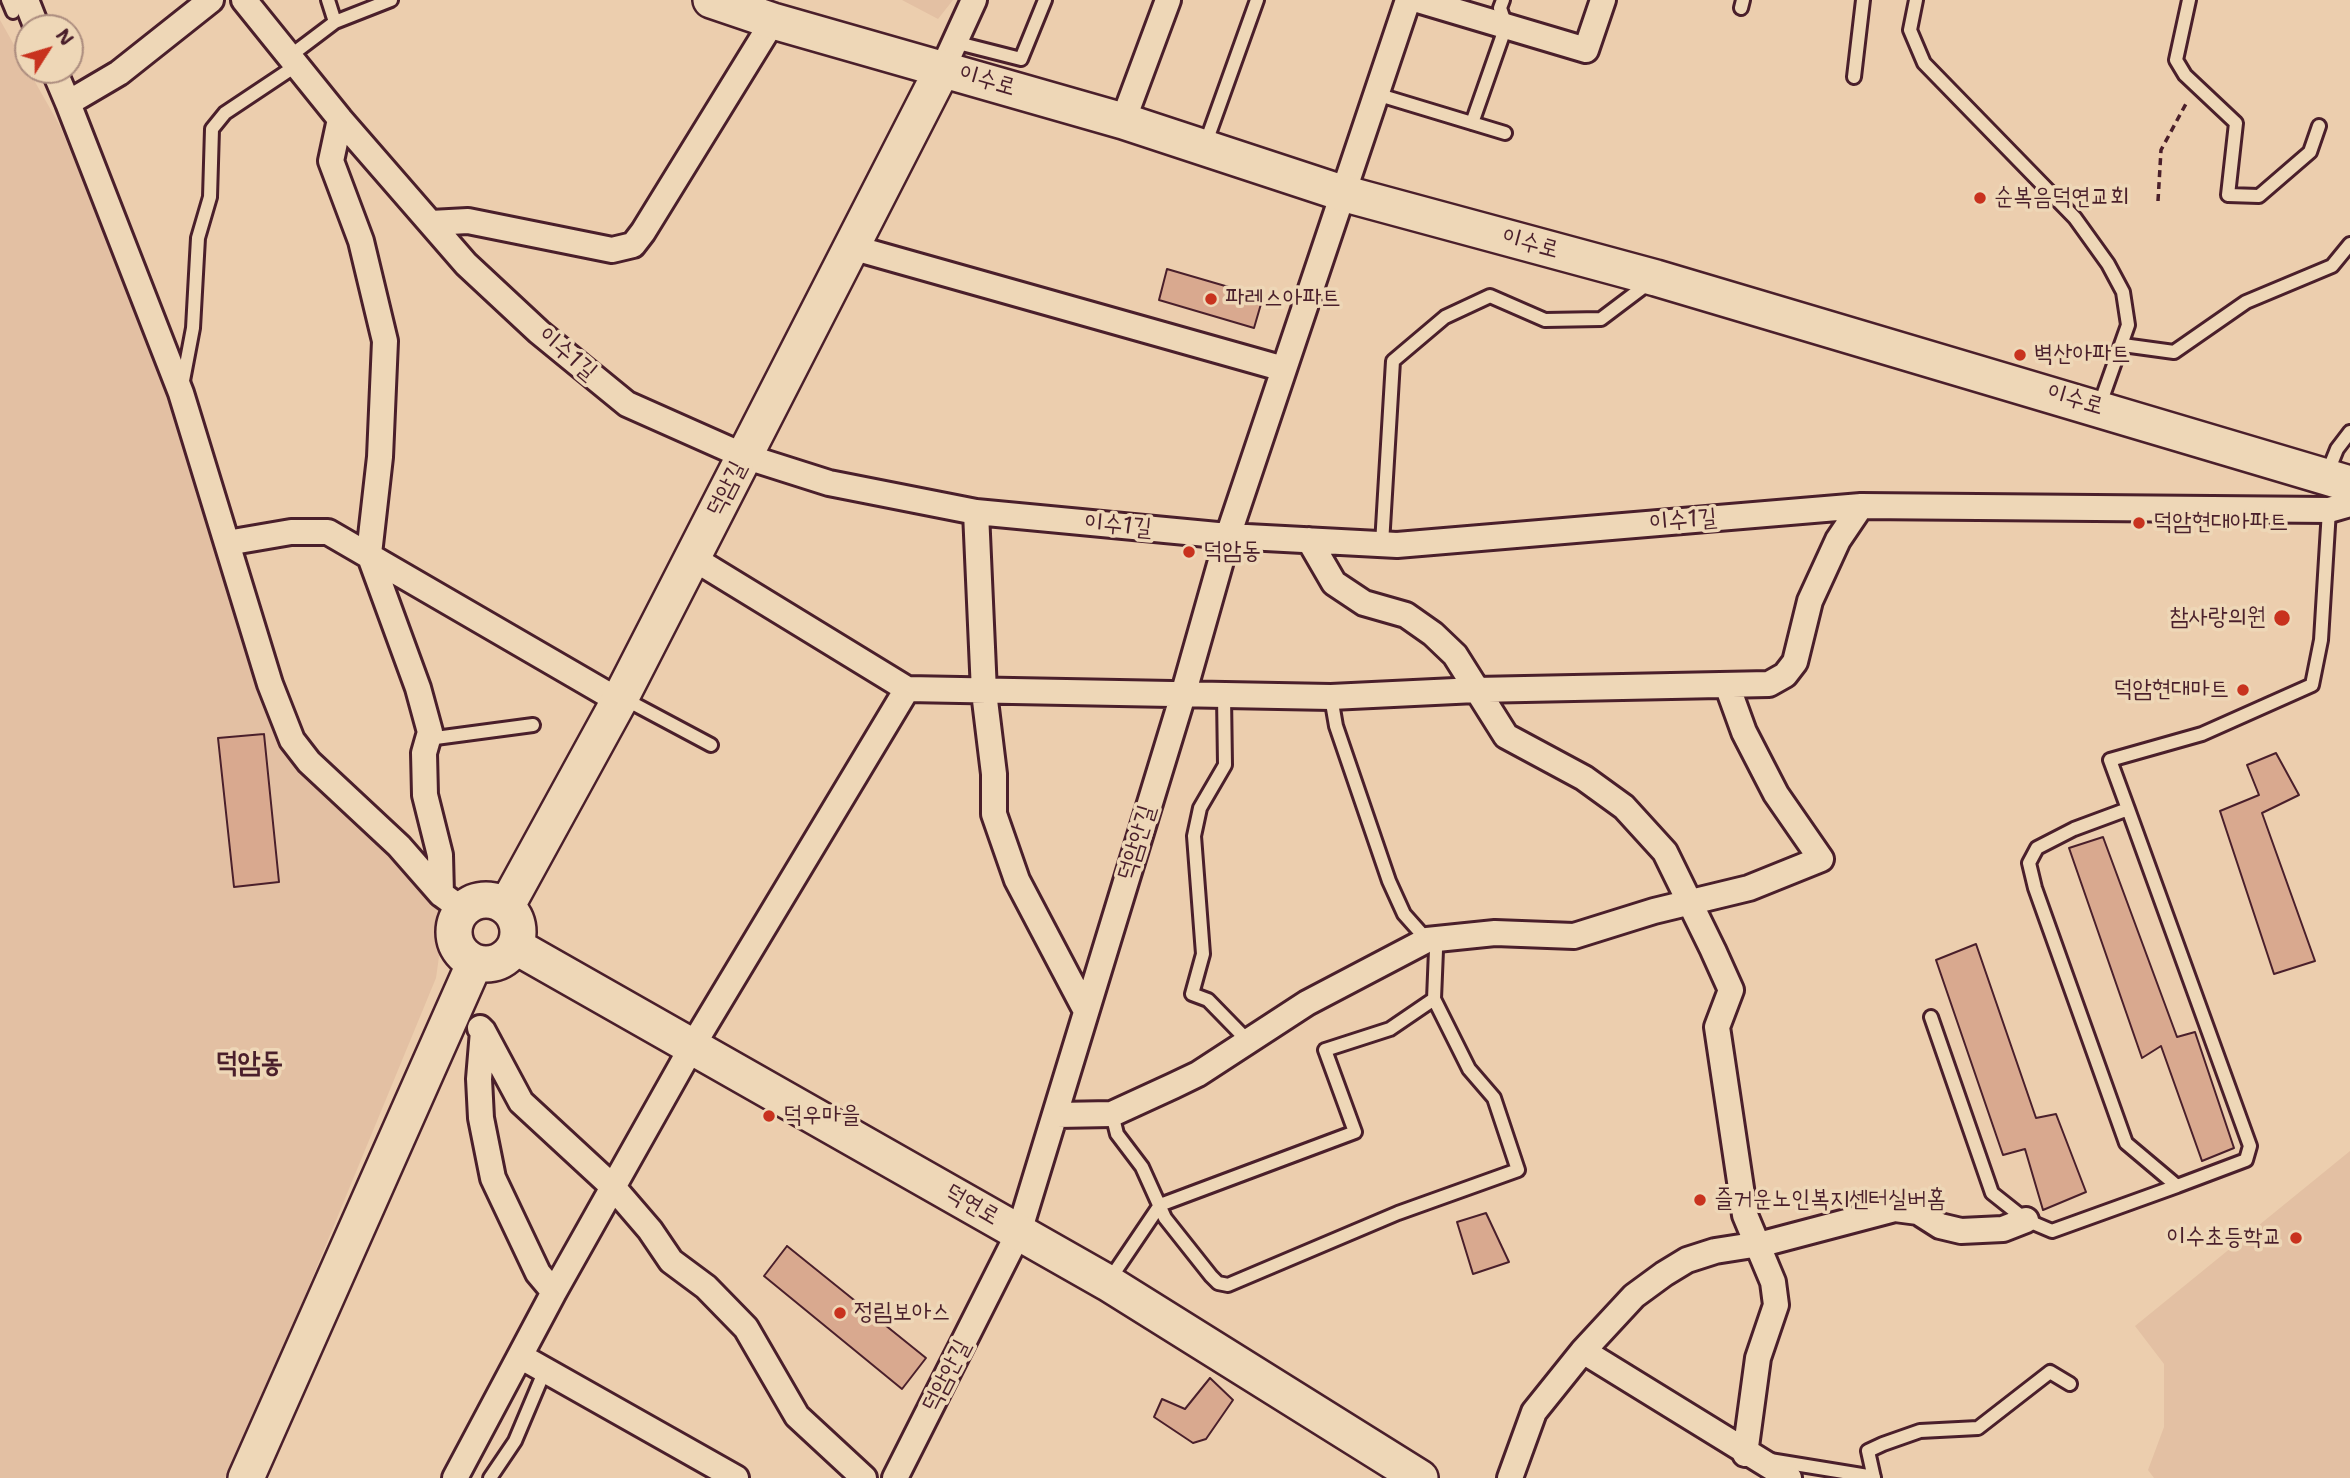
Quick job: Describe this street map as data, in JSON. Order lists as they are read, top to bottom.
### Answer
{
  "streets": {
    "street": [
      "이수로",
      "이수1길",
      "덕암길",
      "덕암안길",
      "덕연로"
    ]
  },
  "crossings": [
    ["이수로", "이수1길"],
    ["이수로", "덕암길"],
    ["이수로", "덕암안길"],
    ["이수1길", "덕암길"],
    ["이수1길", "덕암안길"],
    ["덕암길", "덕연로"],
    ["덕암안길", "덕연로"]
  ],
  "districts": ["덕암동"],
  "places": [
    "순복음덕연교회",
    "파레스아파트",
    "벽산아파트",
    "덕암현대아파트",
    "덕암동",
    "참사랑의원",
    "덕암현대마트",
    "덕우마을",
    "즐거운노인복지센터실버홈",
    "이수초등학교",
    "정림보아스"
  ],
  "north": "top right"
}
